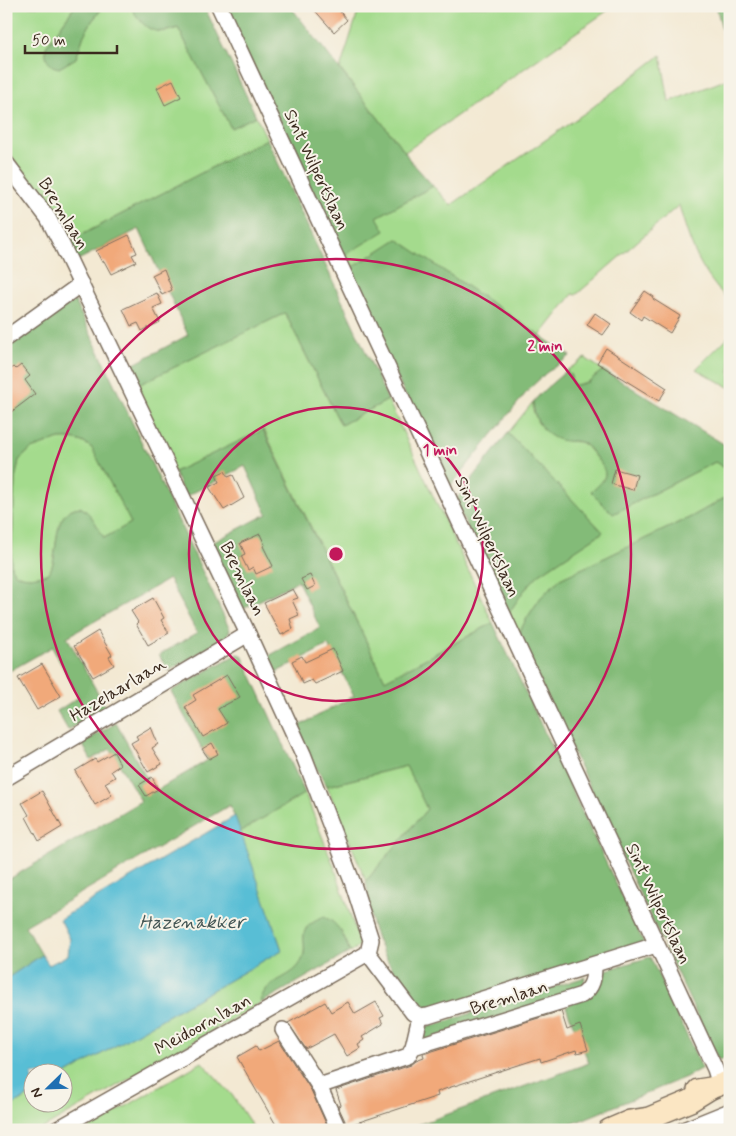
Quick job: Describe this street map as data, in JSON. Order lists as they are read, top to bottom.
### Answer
{
  "streets": {
    "street": [
      "Sint Wilpertslaan",
      "Bremlaan",
      "Hazelaarlaan",
      "Meidoornlaan"
    ]
  },
  "crossings": [
    ["Sint Wilpertslaan", "Bremlaan"],
    ["Bremlaan", "Hazelaarlaan"],
    ["Bremlaan", "Meidoornlaan"]
  ],
  "water": ["Hazenakker"],
  "scale_bar": "50 m",
  "north": "bottom left",
  "rings": ["2 min", "1 min"]
}
